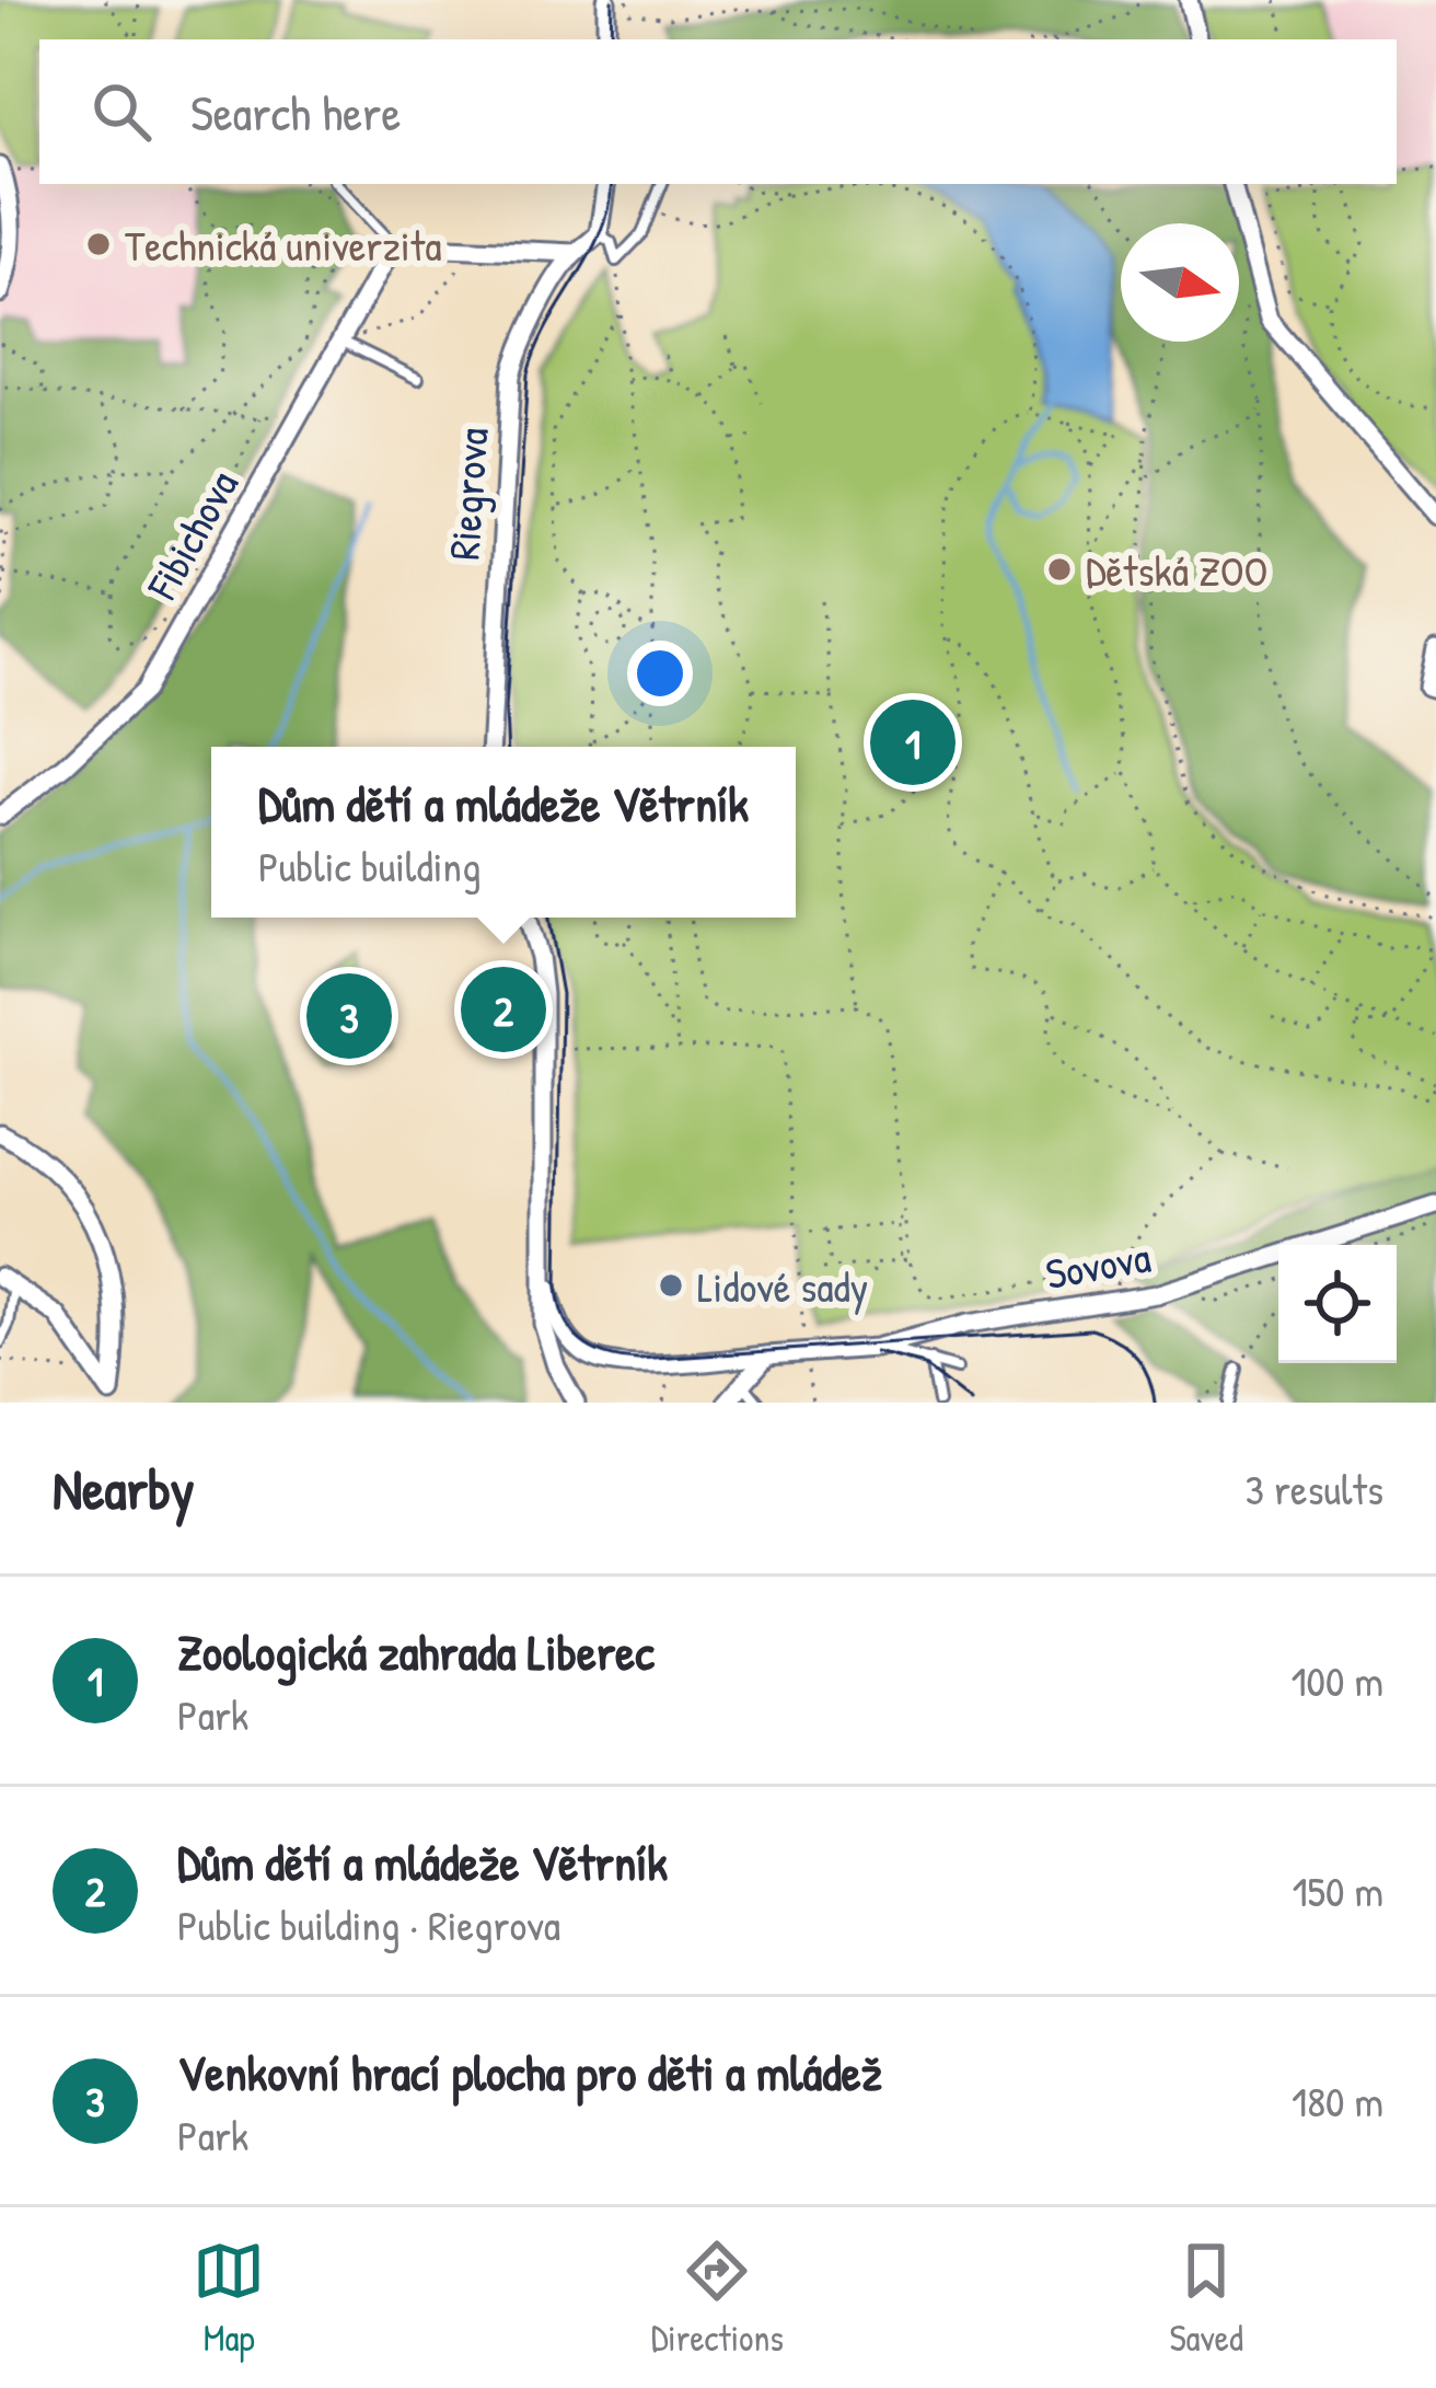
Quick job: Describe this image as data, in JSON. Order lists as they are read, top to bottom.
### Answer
{
  "streets": {
    "street": ["Riegrova", "Fibichova", "Sovova"]
  },
  "places": ["Technická univerzita", "Dětská ZOO", "Lidové sady"],
  "north": "right",
  "page": {
    "search": "Search here",
    "pins": ["1", "2", "3"],
    "popup": ["Dům dětí a mládeže Větrník", "Public building"],
    "heading": ["Nearby", "3 results"],
    "list": [
      {
        "mark": "1",
        "name": "Zoologická zahrada Liberec",
        "note": "Park",
        "value": "100 m"
      },
      {
        "mark": "2",
        "name": "Dům dětí a mládeže Větrník",
        "note": "Public building · Riegrova",
        "value": "150 m"
      },
      {
        "mark": "3",
        "name": "Venkovní hrací plocha pro děti a mládež",
        "note": "Park",
        "value": "180 m"
      }
    ],
    "nav": ["Map", "Directions", "Saved"]
  }
}
